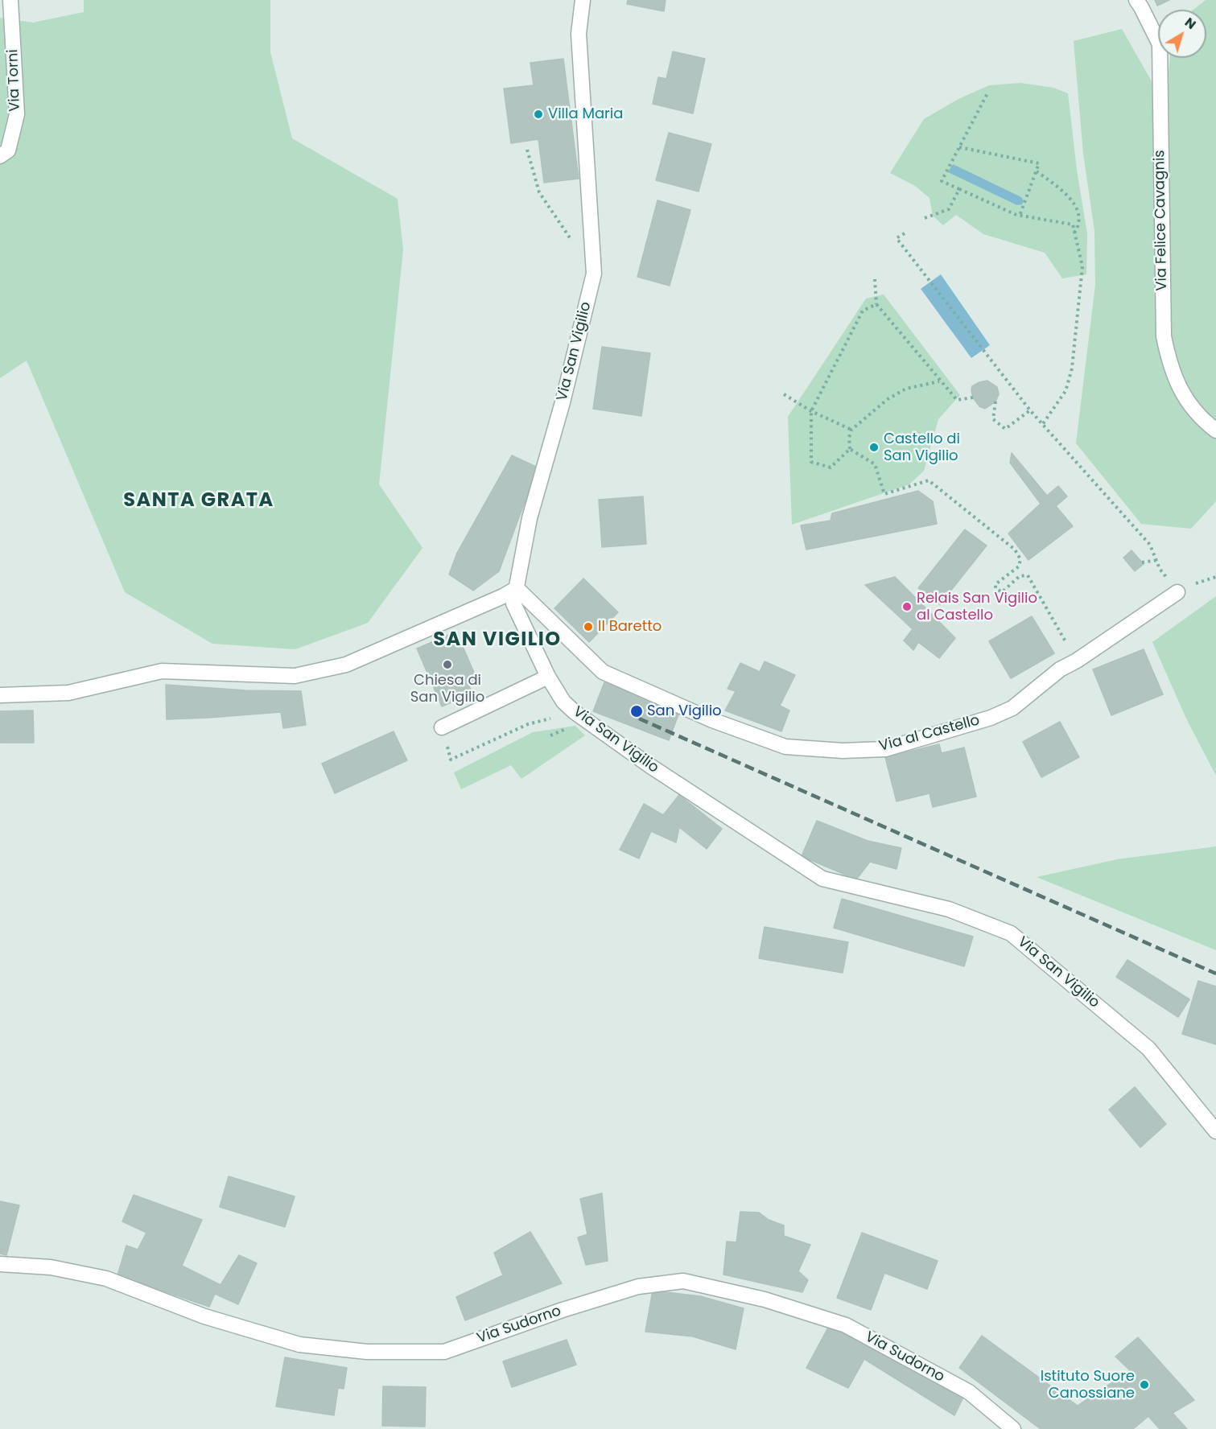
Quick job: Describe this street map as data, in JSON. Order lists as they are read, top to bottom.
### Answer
{
  "streets": {
    "street": [
      "Via Torni",
      "Via Felice Cavagnis",
      "Via San Vigilio",
      "Via al Castello",
      "Via Sudorno"
    ]
  },
  "crossings": [
    ["Via San Vigilio", "Via al Castello"]
  ],
  "districts": ["SANTA GRATA", "SAN VIGILIO"],
  "places": [
    "Villa Maria",
    "Castello di San Vigilio",
    "Relais San Vigilio al Castello",
    "Il Baretto",
    "Chiesa di San Vigilio",
    "San Vigilio",
    "Istituto Suore Canossiane"
  ],
  "north": "top right"
}
